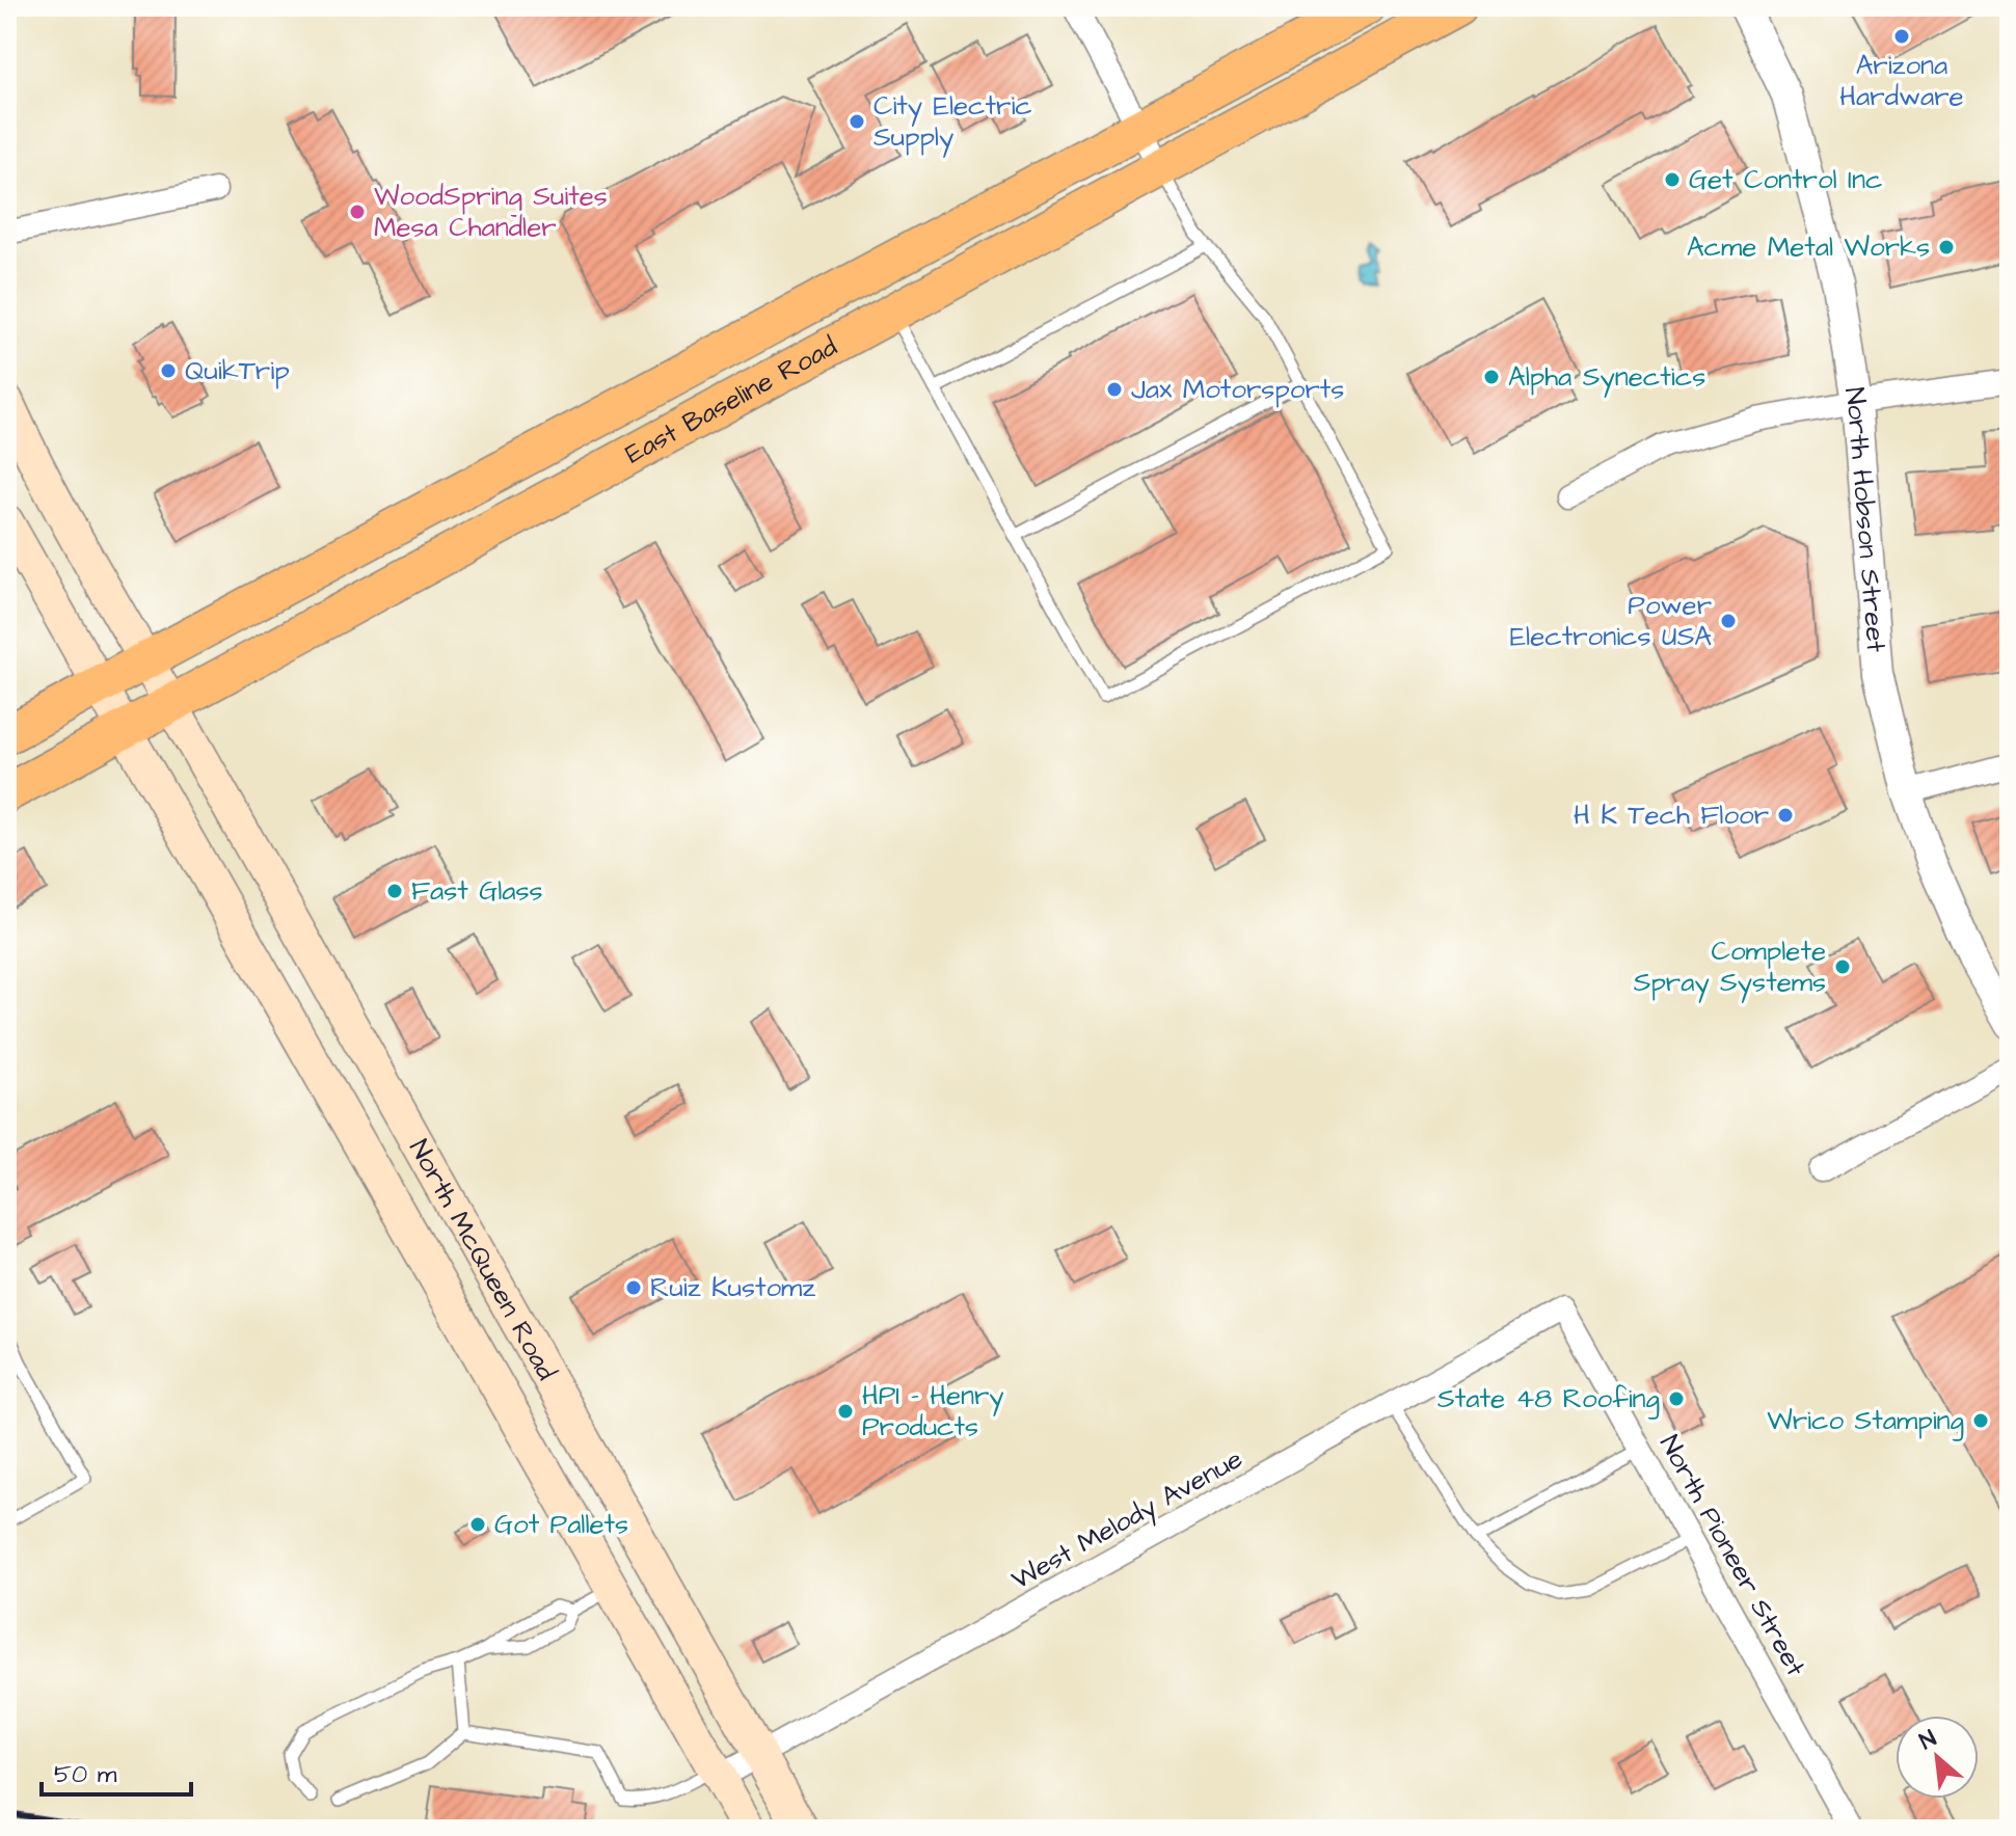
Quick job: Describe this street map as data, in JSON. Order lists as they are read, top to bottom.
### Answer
{
  "streets": {
    "main road": ["East Baseline Road", "North McQueen Road"],
    "street": ["North Hobson Street", "West Melody Avenue", "North Pioneer Street"]
  },
  "crossings": [
    ["East Baseline Road", "North McQueen Road"],
    ["North McQueen Road", "West Melody Avenue"],
    ["West Melody Avenue", "North Pioneer Street"]
  ],
  "places": [
    "Arizona Hardware",
    "City Electric Supply",
    "Get Control Inc",
    "WoodSpring Suites Mesa Chandler",
    "Acme Metal Works",
    "QuikTrip",
    "Alpha Synectics",
    "Jax Motorsports",
    "Power Electronics USA",
    "H K Tech Floor",
    "Fast Glass",
    "Complete Spray Systems",
    "Ruiz Kustomz",
    "State 48 Roofing",
    "HPI - Henry Products",
    "Wrico Stamping",
    "Got Pallets"
  ],
  "scale_bar": "50 m",
  "north": "top left"
}
